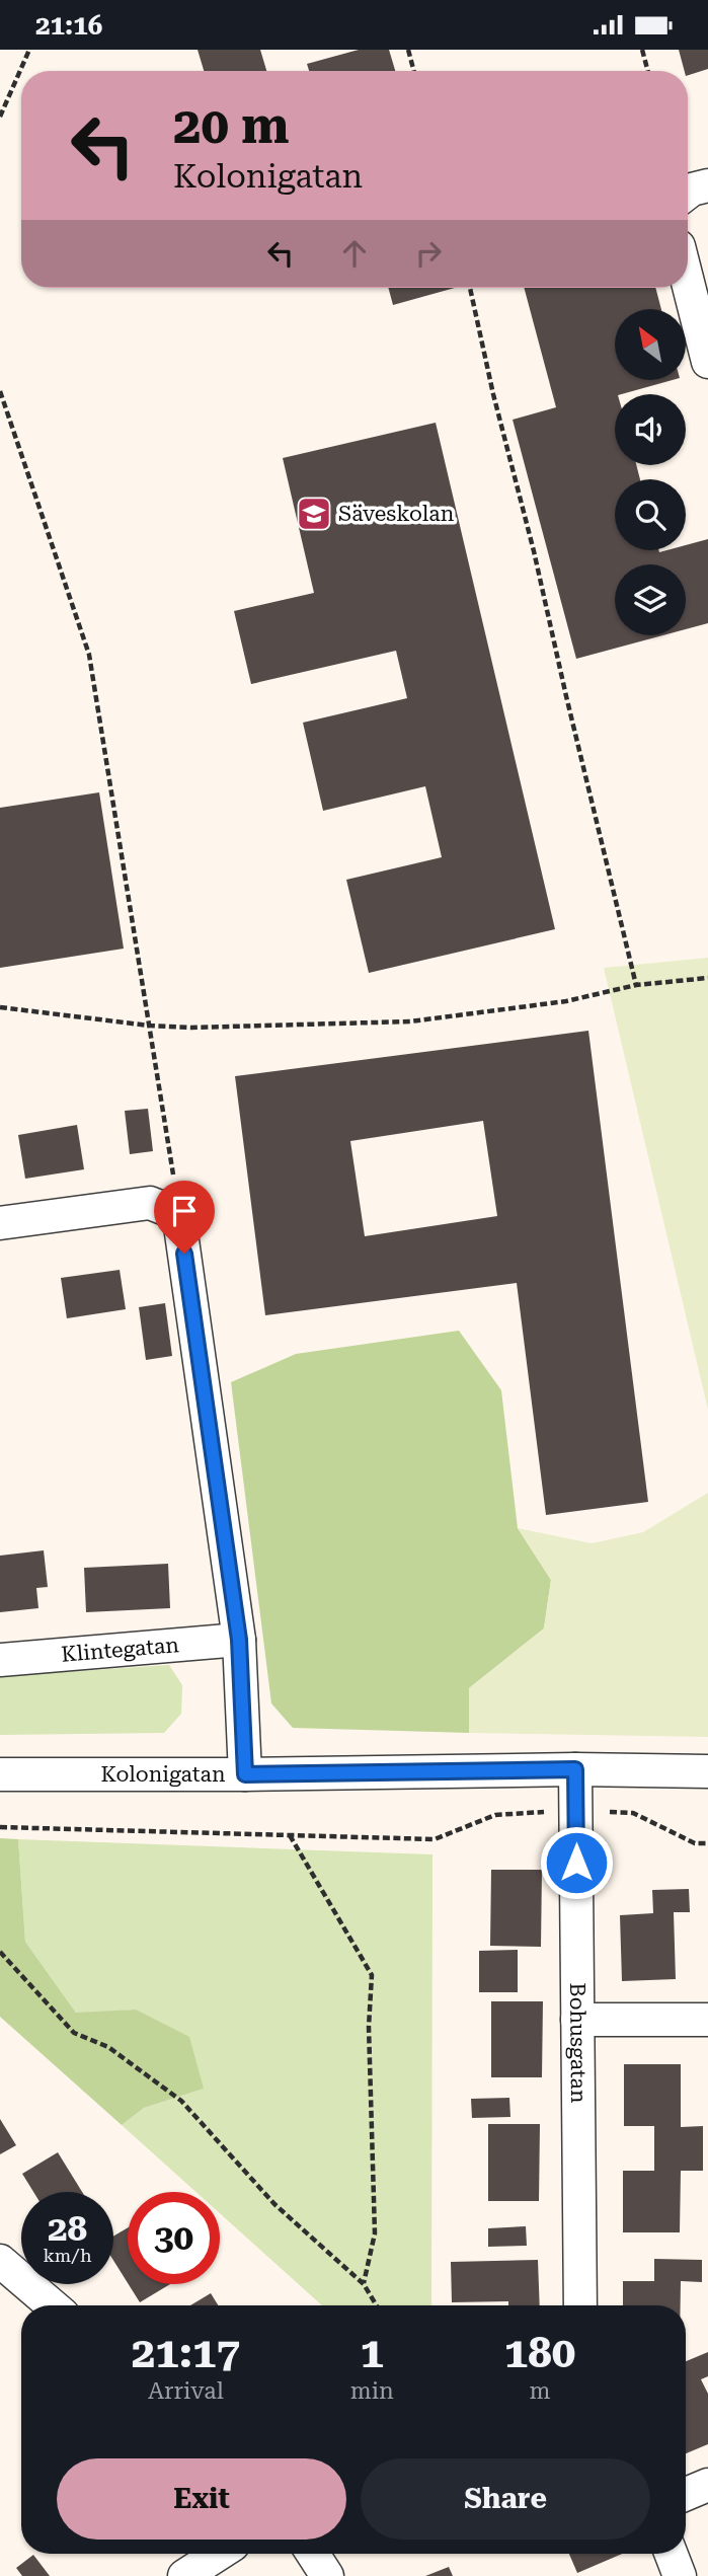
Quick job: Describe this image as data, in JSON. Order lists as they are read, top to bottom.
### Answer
{
  "streets": {
    "street": ["Klintegatan", "Kolonigatan", "Bohusgatan"]
  },
  "crossings": [
    ["Kolonigatan", "Bohusgatan"]
  ],
  "places": {
    "school or university": ["Säveskolan"]
  },
  "north": "top left",
  "page": {
    "status": "21:16",
    "turn": ["20 m", "Kolonigatan"],
    "speed": "28 km/h",
    "limit": "30",
    "eta": [
      "21:17",
      "Arrival",
      "1",
      "min",
      "180",
      "m"
    ],
    "buttons": ["Exit", "Share"]
  }
}
